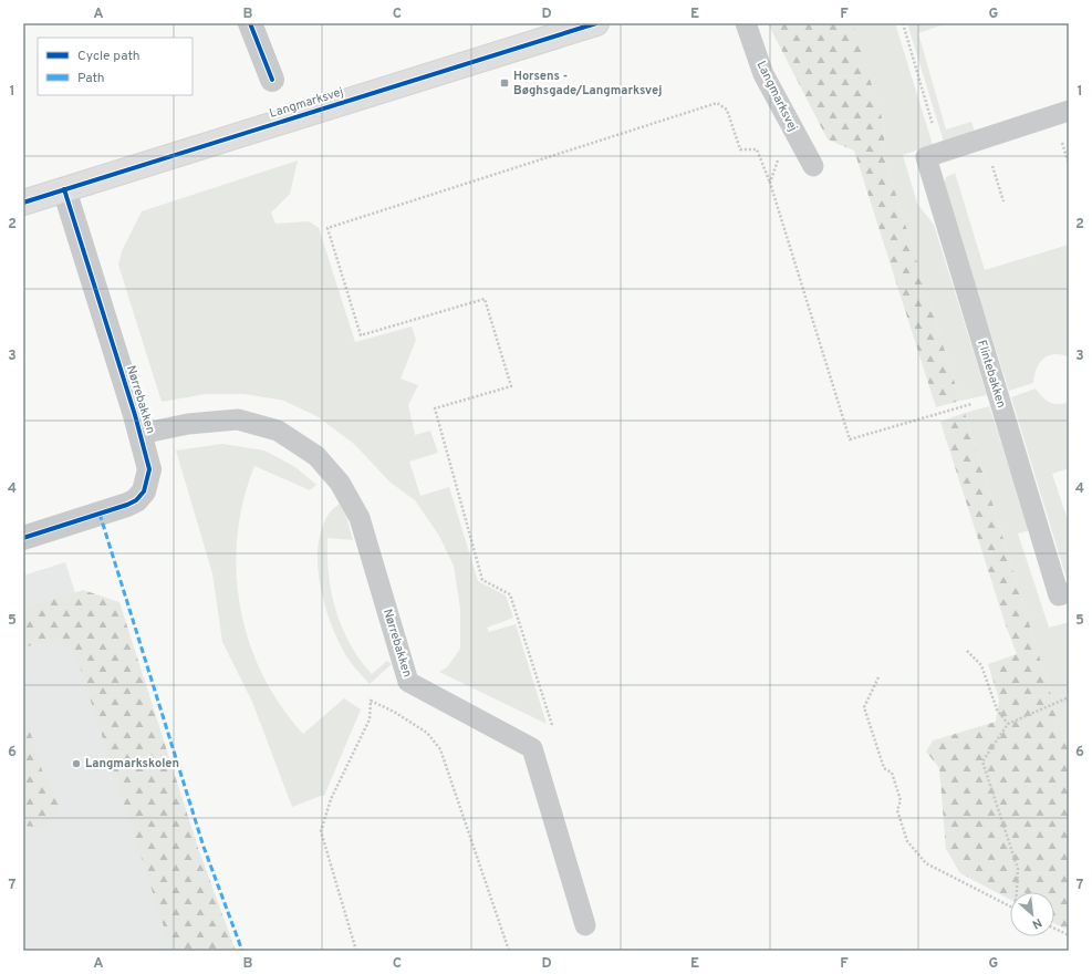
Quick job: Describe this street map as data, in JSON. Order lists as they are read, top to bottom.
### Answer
{
  "streets": {
    "main road": ["Langmarksvej"],
    "street": ["Nørrebakken"],
    "lane": ["Flintebakken"]
  },
  "crossings": [
    ["Langmarksvej", "Nørrebakken"]
  ],
  "places": {
    "transit": ["Horsens - Bøghsgade/Langmarksvej"],
    "other": ["Langmarkskolen"]
  },
  "legend": ["Cycle path", "Path"],
  "north": "bottom right",
  "grid": {
    "columns": [
      "A",
      "B",
      "C",
      "D",
      "E",
      "F",
      "G"
    ],
    "rows": [
      "1",
      "2",
      "3",
      "4",
      "5",
      "6",
      "7"
    ]
  }
}
